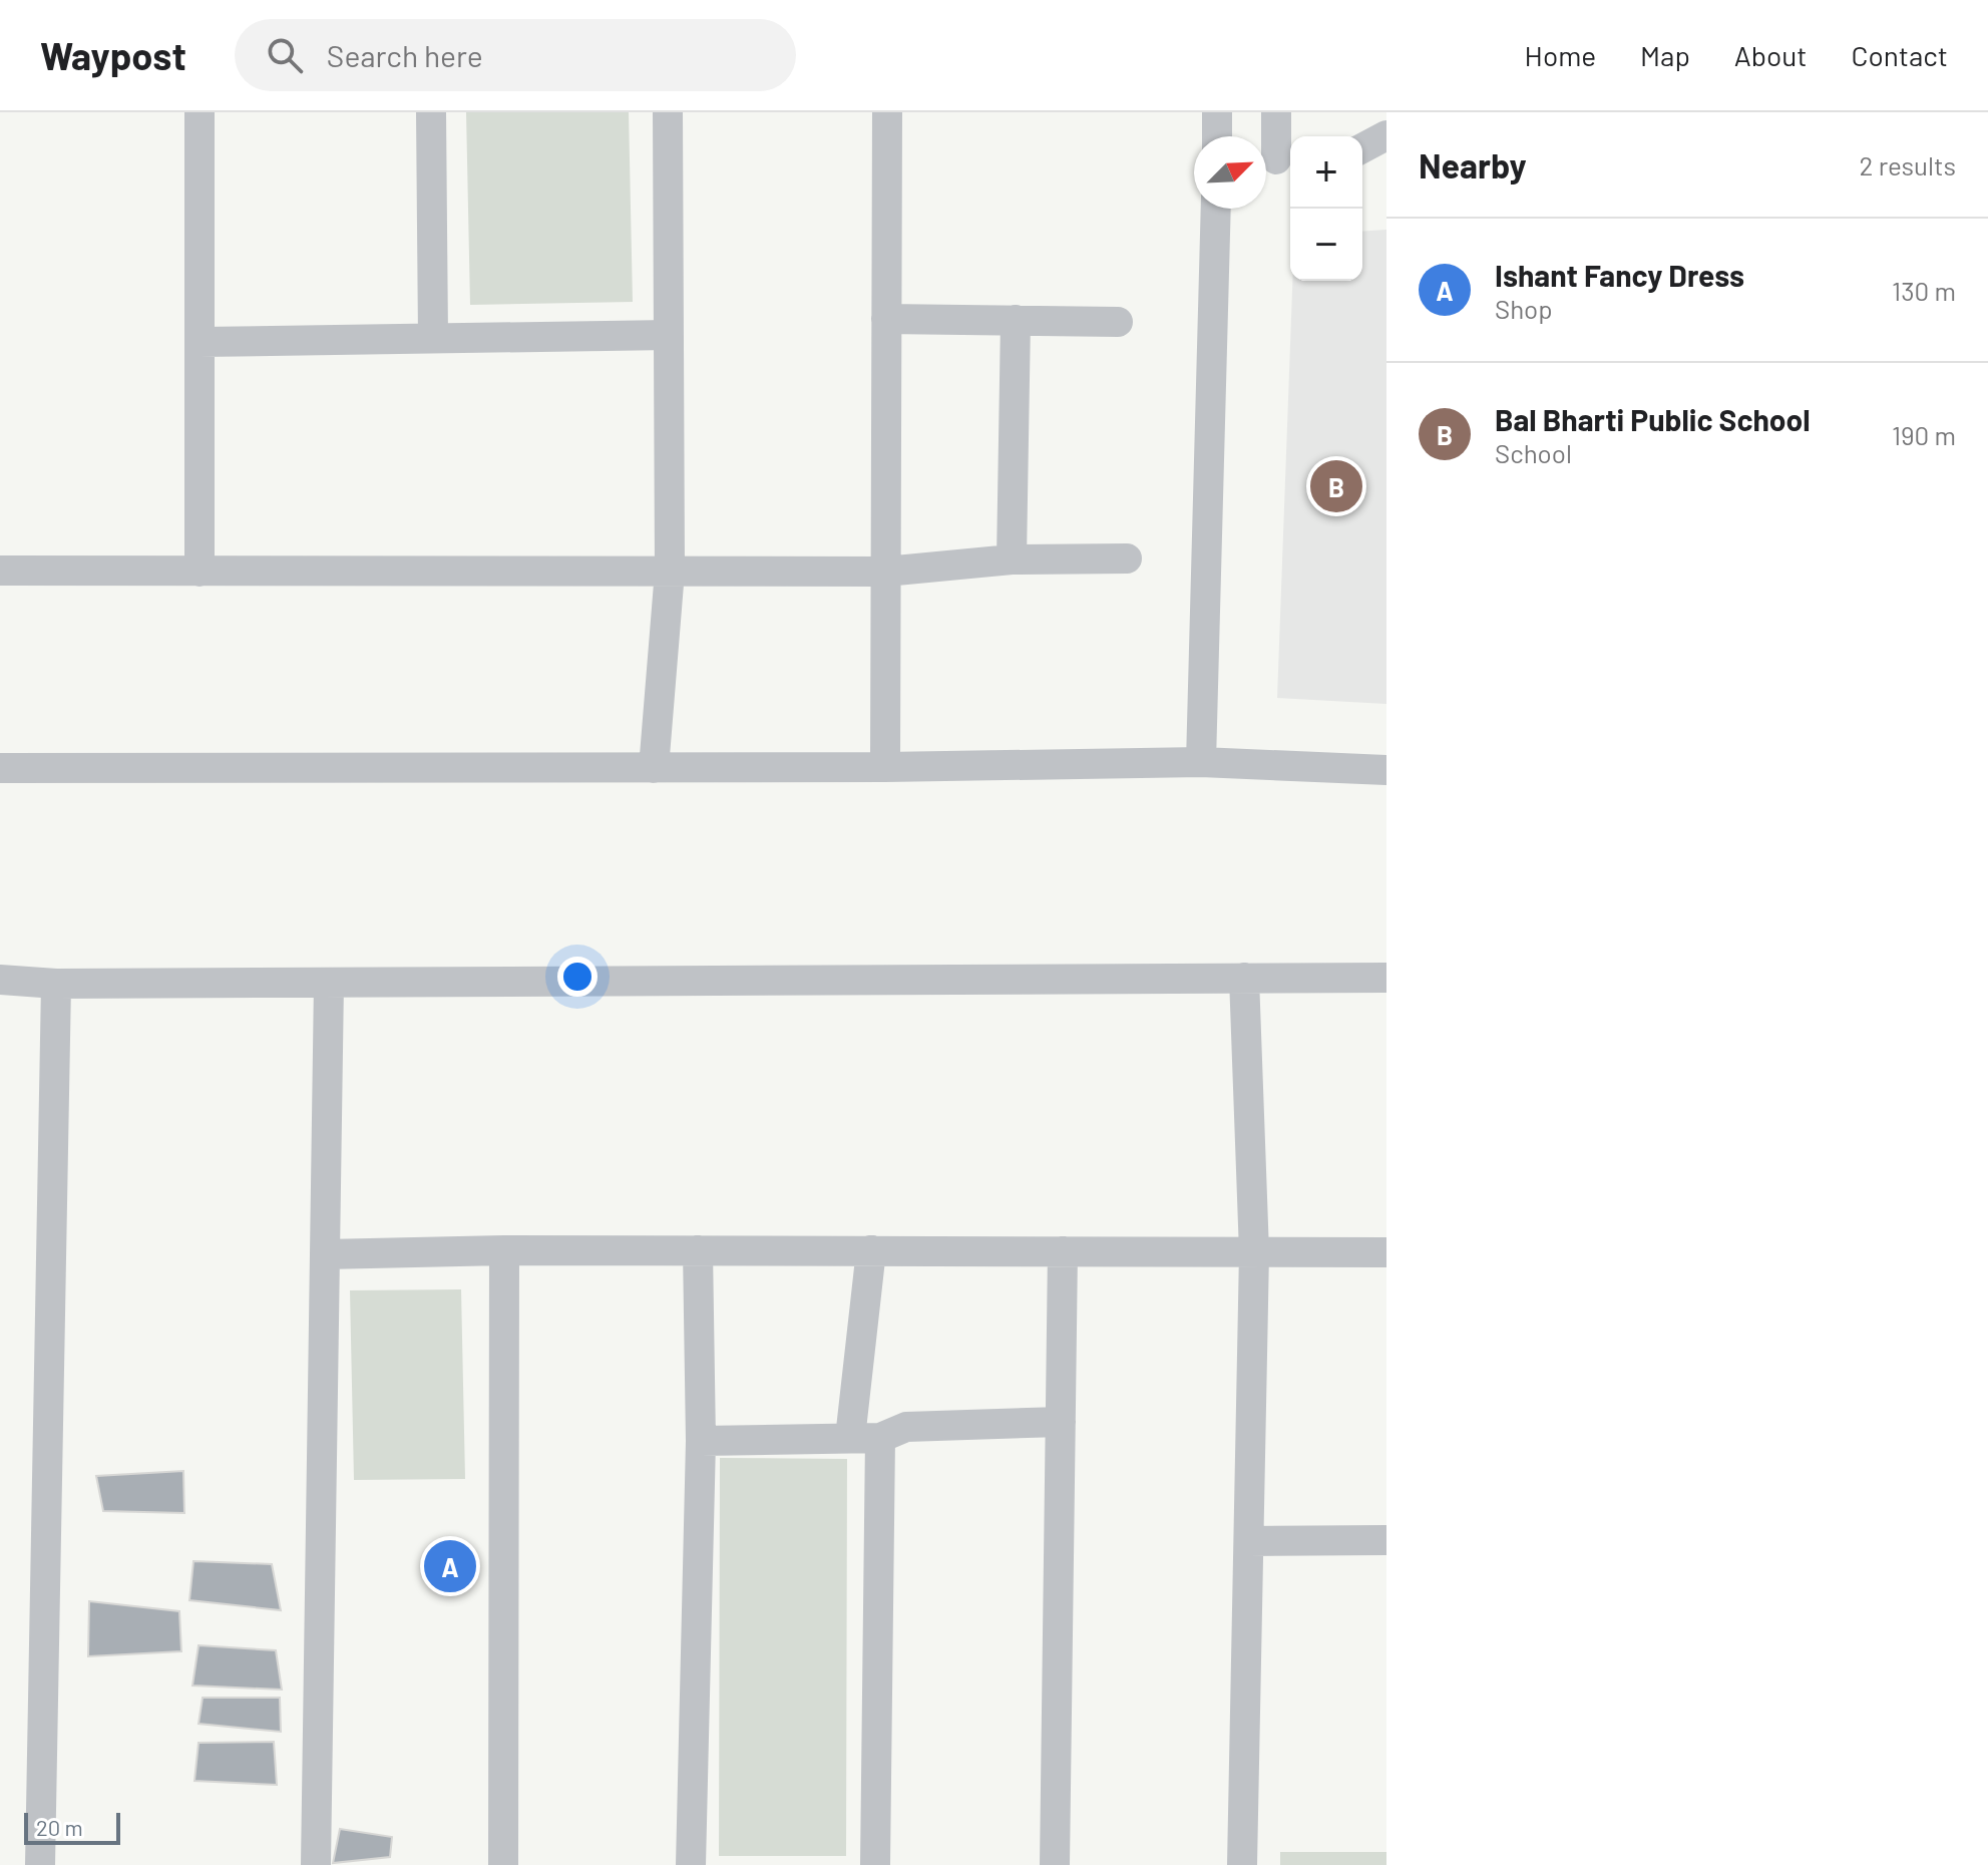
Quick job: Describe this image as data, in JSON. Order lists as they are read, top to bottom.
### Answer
{
  "scale_bar": "20 m",
  "north": "top right",
  "page": {
    "header": "Waypost",
    "search": "Search here",
    "nav": [
      "Home",
      "Map",
      "About",
      "Contact"
    ],
    "heading": ["Nearby", "2 results"],
    "map_buttons": ["+", "−"],
    "list": [
      {
        "mark": "A",
        "name": "Ishant Fancy Dress",
        "note": "Shop",
        "value": "130 m"
      },
      {
        "mark": "B",
        "name": "Bal Bharti Public School",
        "note": "School",
        "value": "190 m"
      }
    ],
    "pins": ["B", "A"],
    "scale": "20 m"
  }
}
